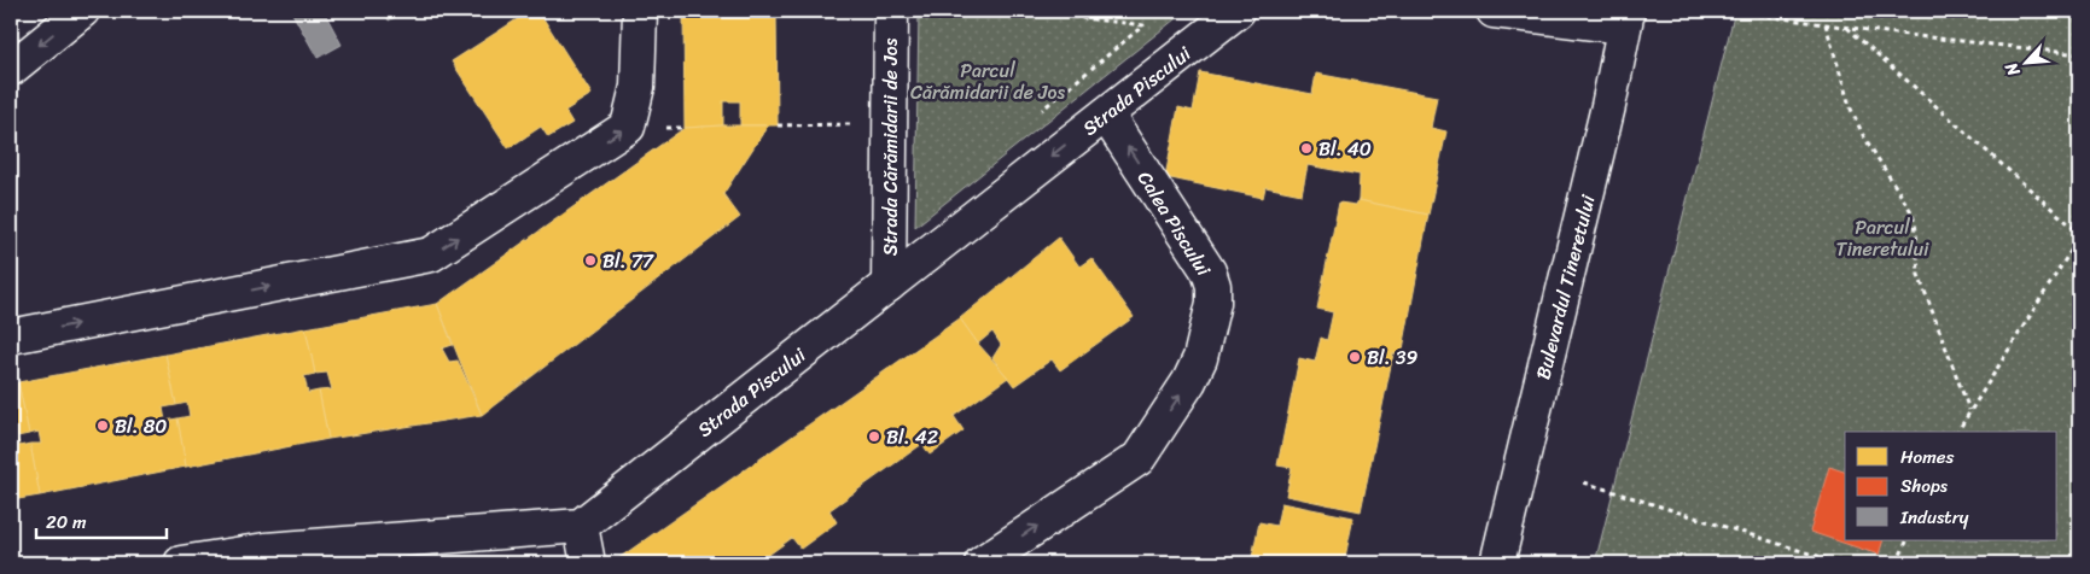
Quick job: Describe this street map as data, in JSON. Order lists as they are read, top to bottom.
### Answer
{
  "streets": {
    "street": [
      "Strada Piscului",
      "Strada Cărămidarii de Jos",
      "Calea Piscului",
      "Bulevardul Tineretului"
    ]
  },
  "crossings": [
    ["Strada Piscului", "Strada Cărămidarii de Jos"],
    ["Strada Piscului", "Calea Piscului"]
  ],
  "parks": ["Parcul Cărămidarii de Jos", "Parcul Tineretului"],
  "places": [
    "Bl. 40",
    "Bl. 77",
    "Bl. 39",
    "Bl. 80",
    "Bl. 42"
  ],
  "legend": ["Homes", "Shops", "Industry"],
  "scale_bar": "20 m",
  "north": "bottom left"
}
